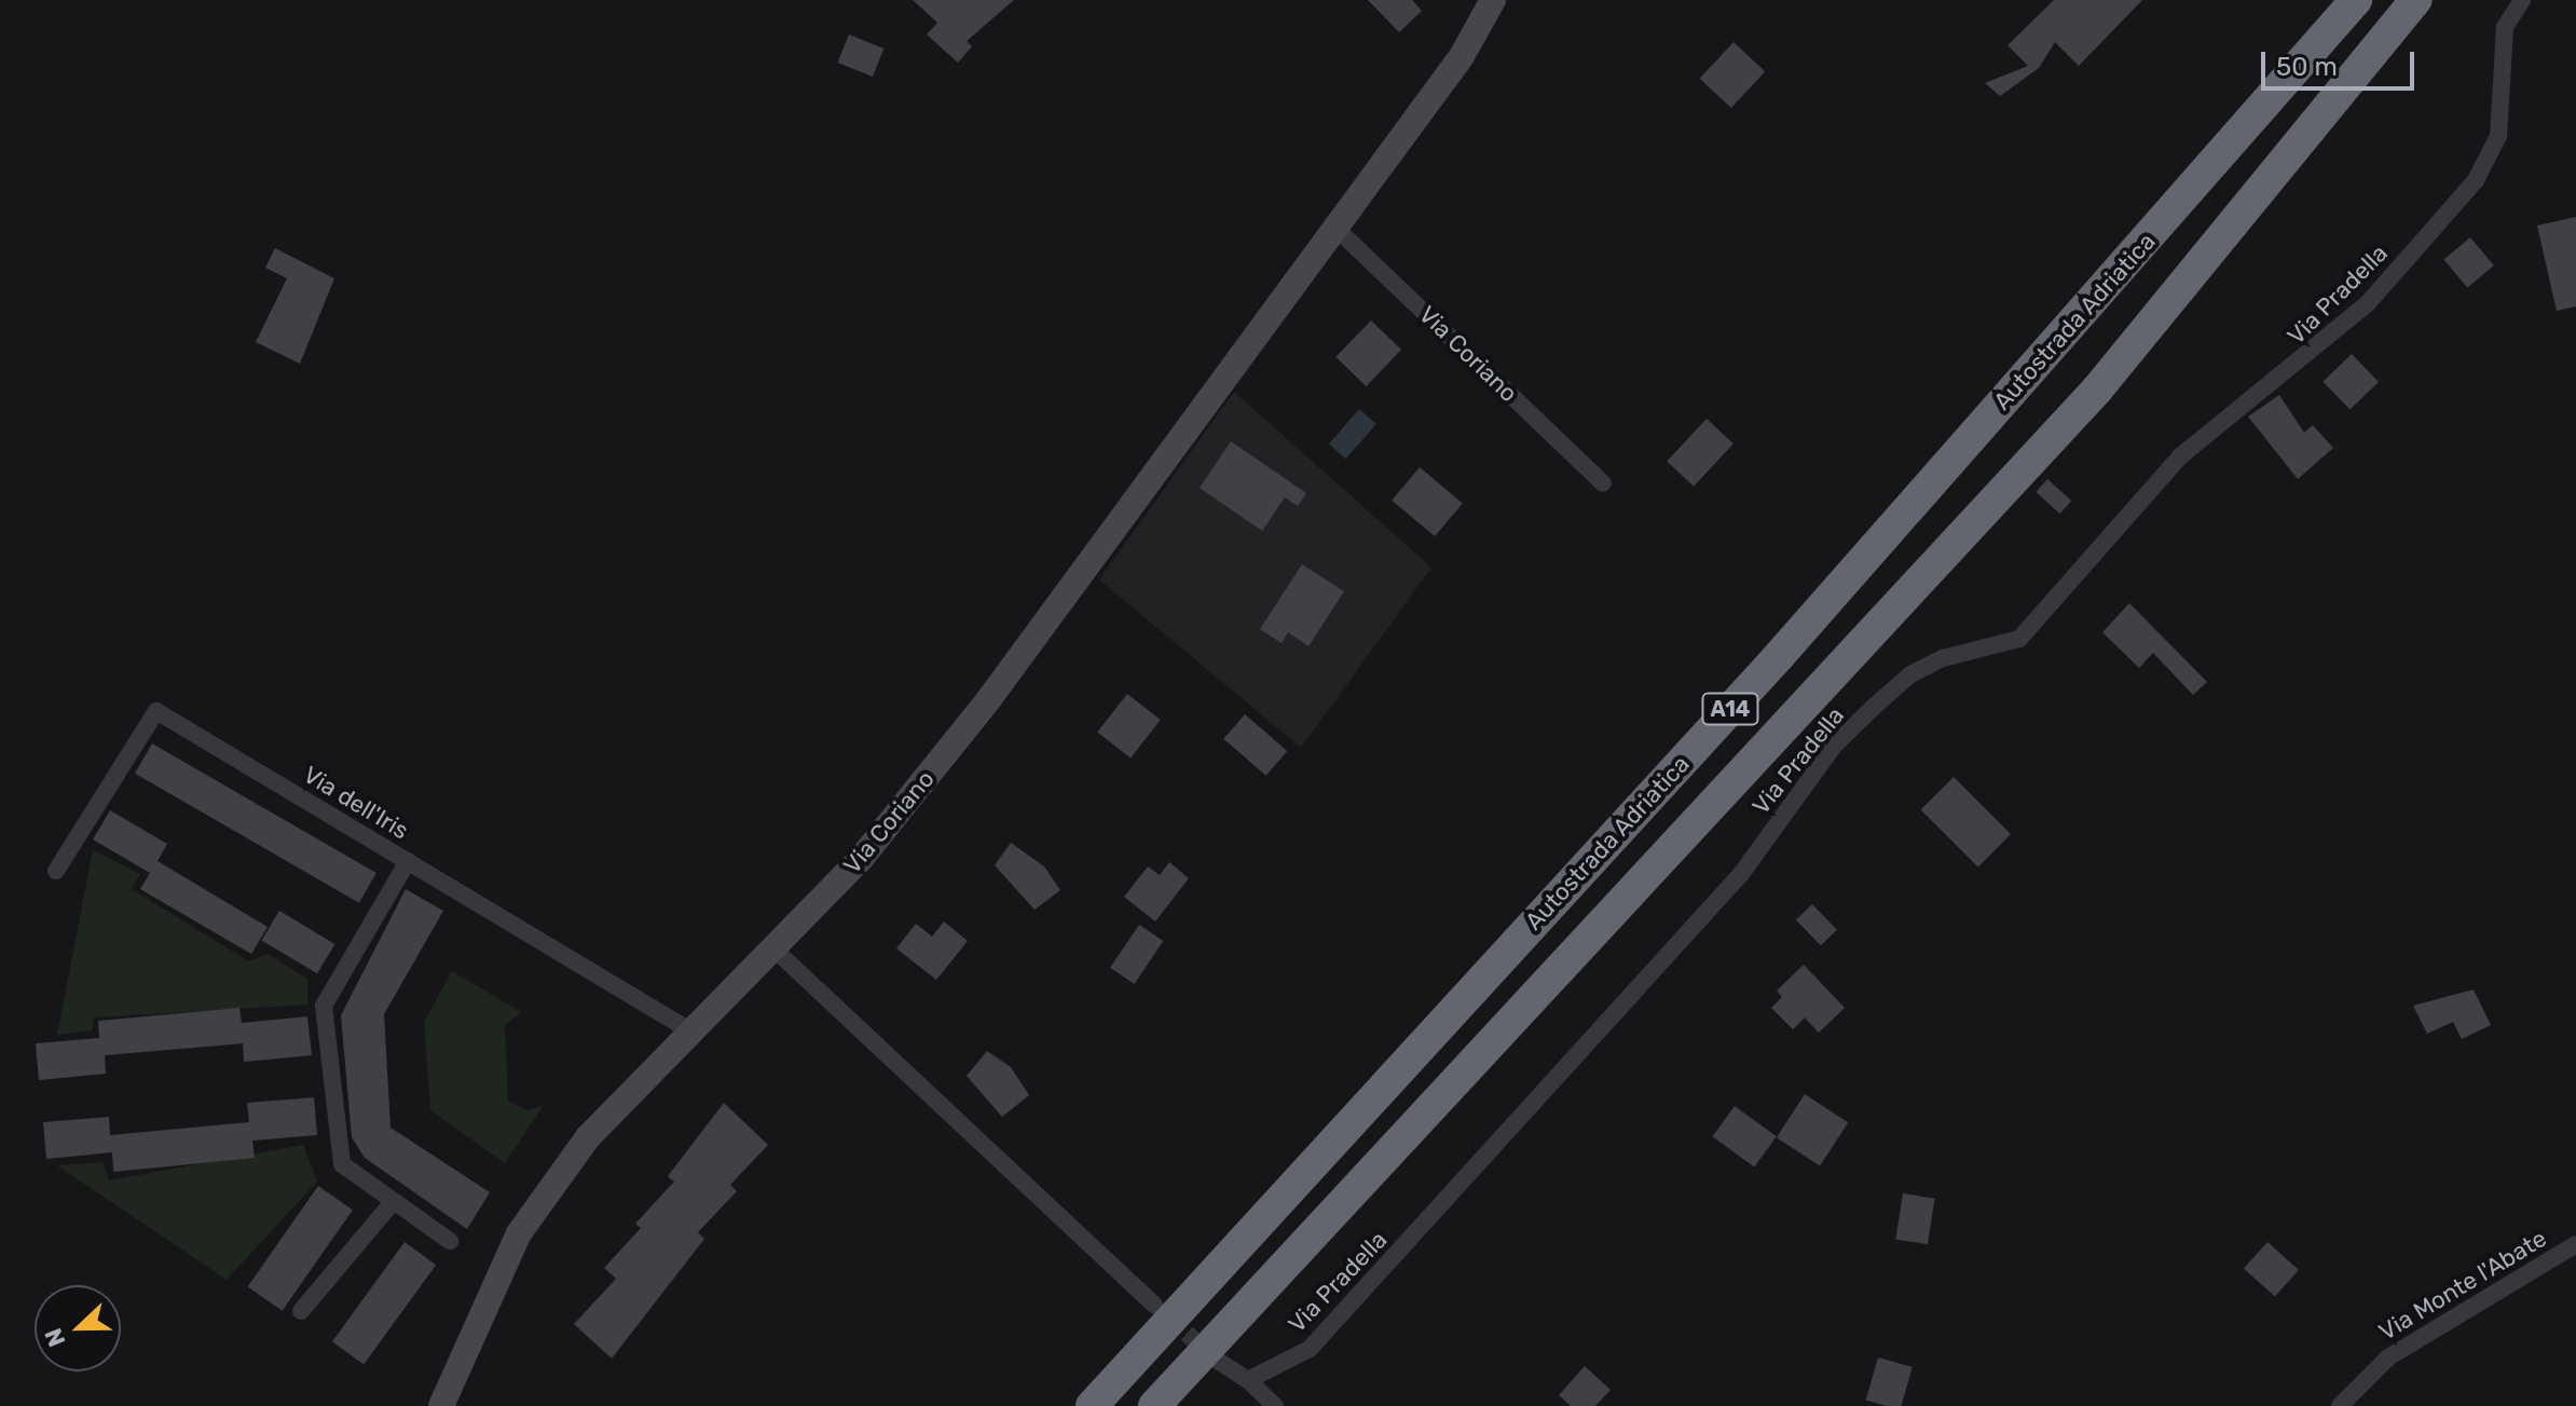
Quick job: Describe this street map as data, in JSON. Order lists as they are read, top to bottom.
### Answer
{
  "streets": {
    "highway": ["Autostrada Adriatica", "A14"],
    "main road": ["Via Coriano"],
    "street": ["Via Pradella", "Via dell'Iris", "Via Monte l'Abate"]
  },
  "crossings": [
    ["Via Coriano", "Via dell'Iris"]
  ],
  "scale_bar": "50 m",
  "north": "left"
}
